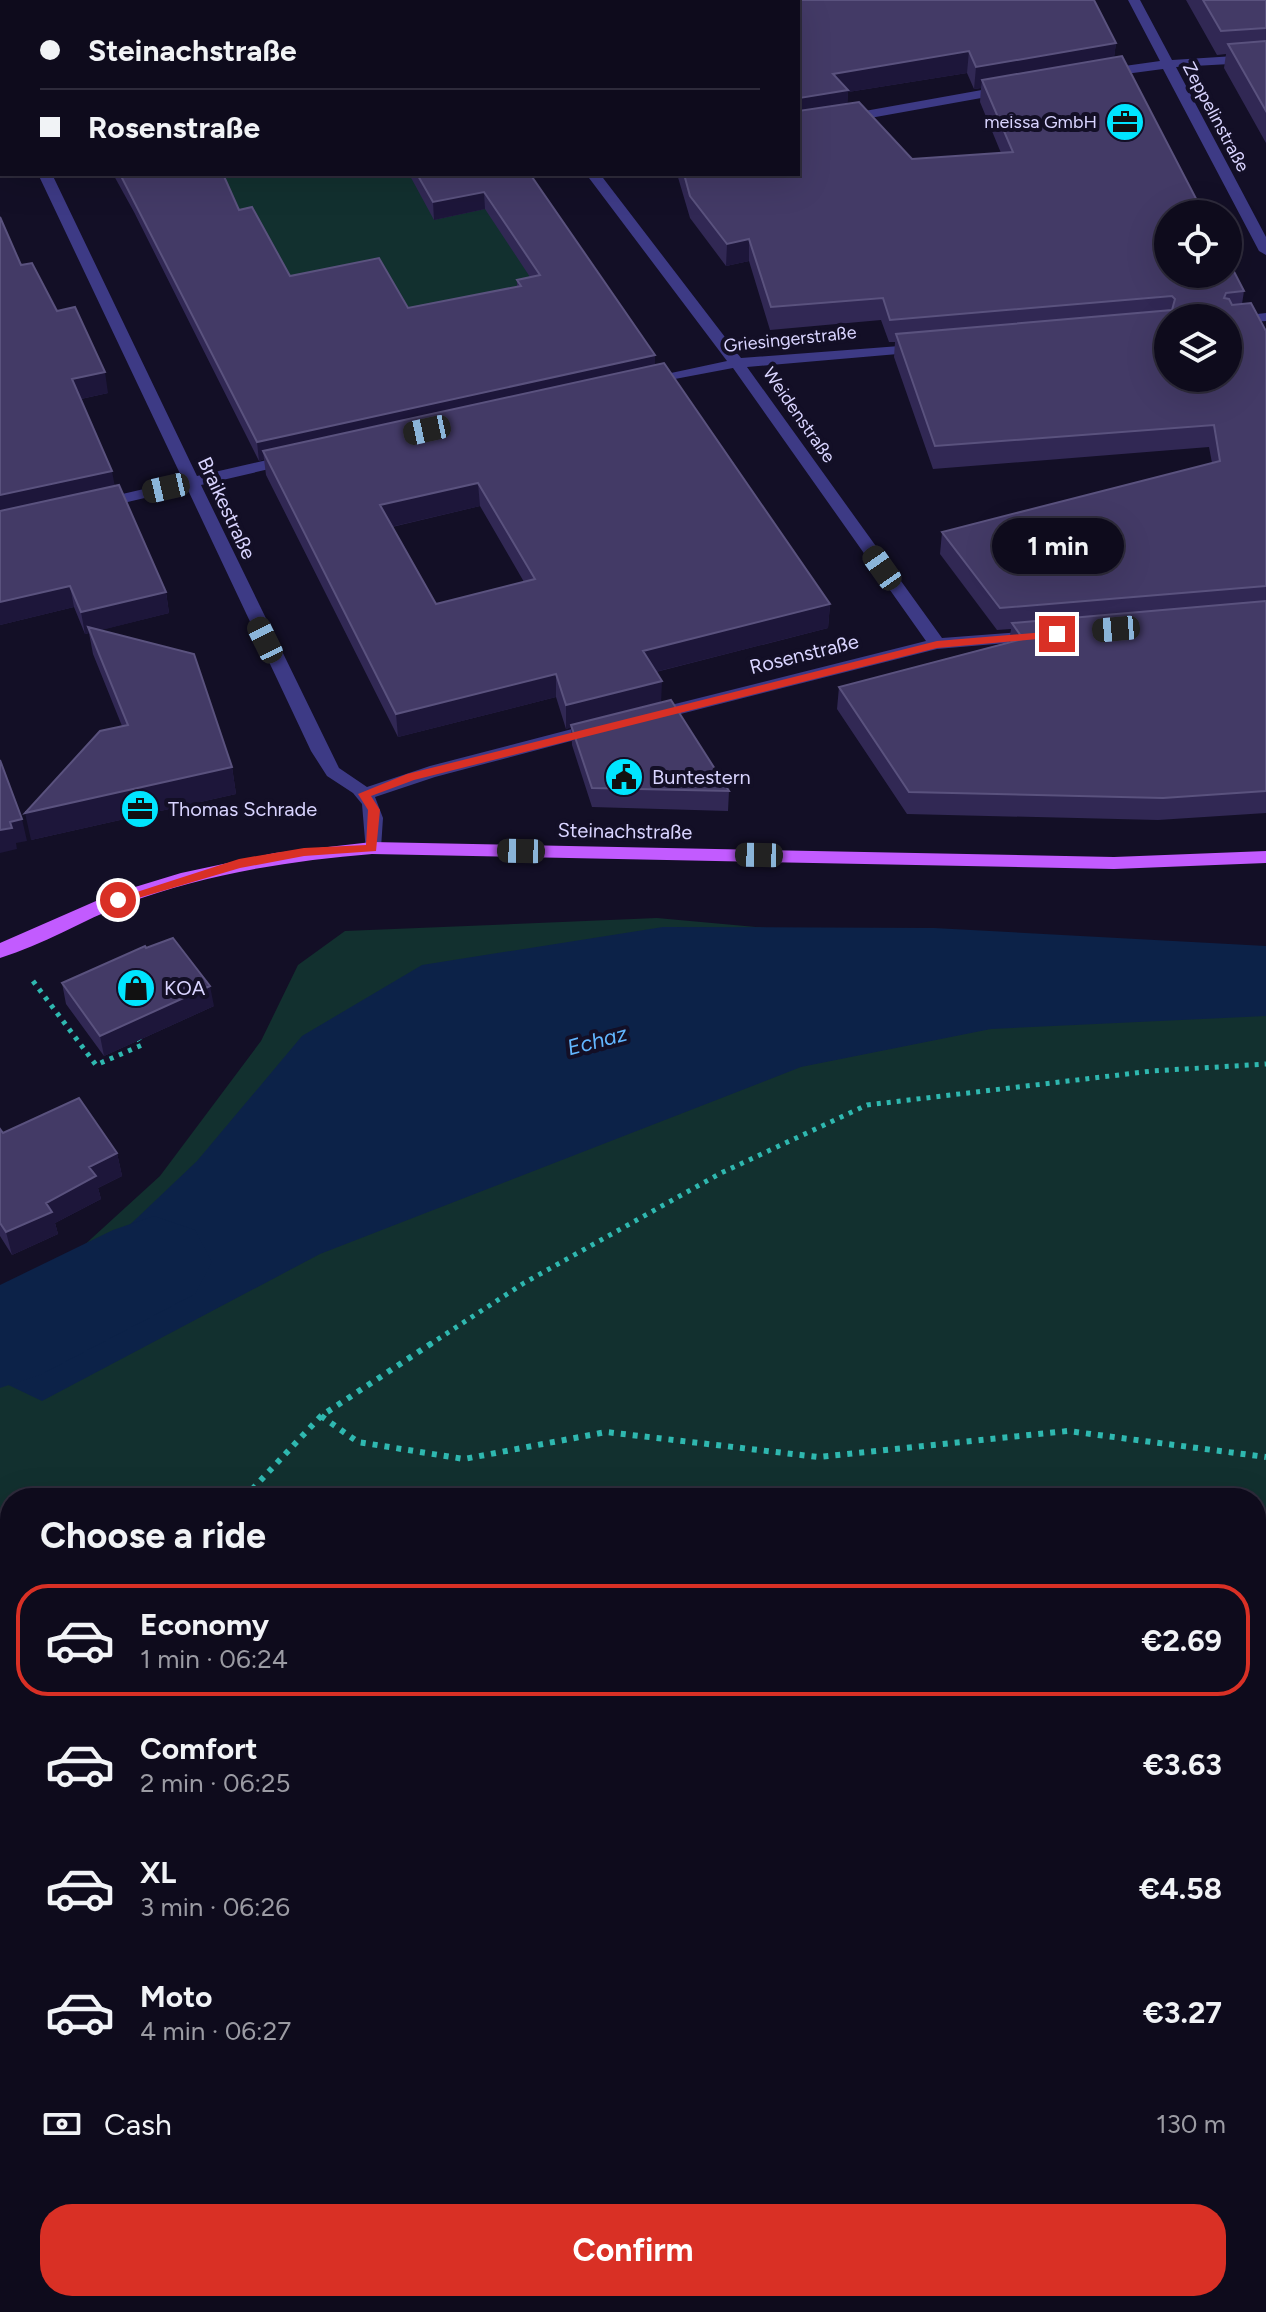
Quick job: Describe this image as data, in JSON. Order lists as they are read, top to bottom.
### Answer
{
  "streets": {
    "main road": ["Steinachstraße"],
    "street": [
      "Zeppelinstraße",
      "Griesingerstraße",
      "Weidenstraße",
      "Braikestraße",
      "Rosenstraße"
    ]
  },
  "crossings": [
    ["Griesingerstraße", "Weidenstraße"],
    ["Weidenstraße", "Rosenstraße"],
    ["Braikestraße", "Rosenstraße"]
  ],
  "water": ["Echaz"],
  "places": {
    "office": ["meissa GmbH", "Thomas Schrade"],
    "public building": ["Buntestern"],
    "shop": ["KOA"]
  },
  "page": {
    "banner": ["Steinachstraße", "Rosenstraße"],
    "bubble": "1 min",
    "heading": "Choose a ride",
    "list": [
      {
        "name": "Economy",
        "note": "1 min · 06:24",
        "value": "€2.69"
      },
      {
        "name": "Comfort",
        "note": "2 min · 06:25",
        "value": "€3.63"
      },
      {
        "name": "XL",
        "note": "3 min · 06:26",
        "value": "€4.58"
      },
      {
        "name": "Moto",
        "note": "4 min · 06:27",
        "value": "€3.27"
      }
    ],
    "pay": ["Cash", "130 m"],
    "buttons": "Confirm"
  }
}
